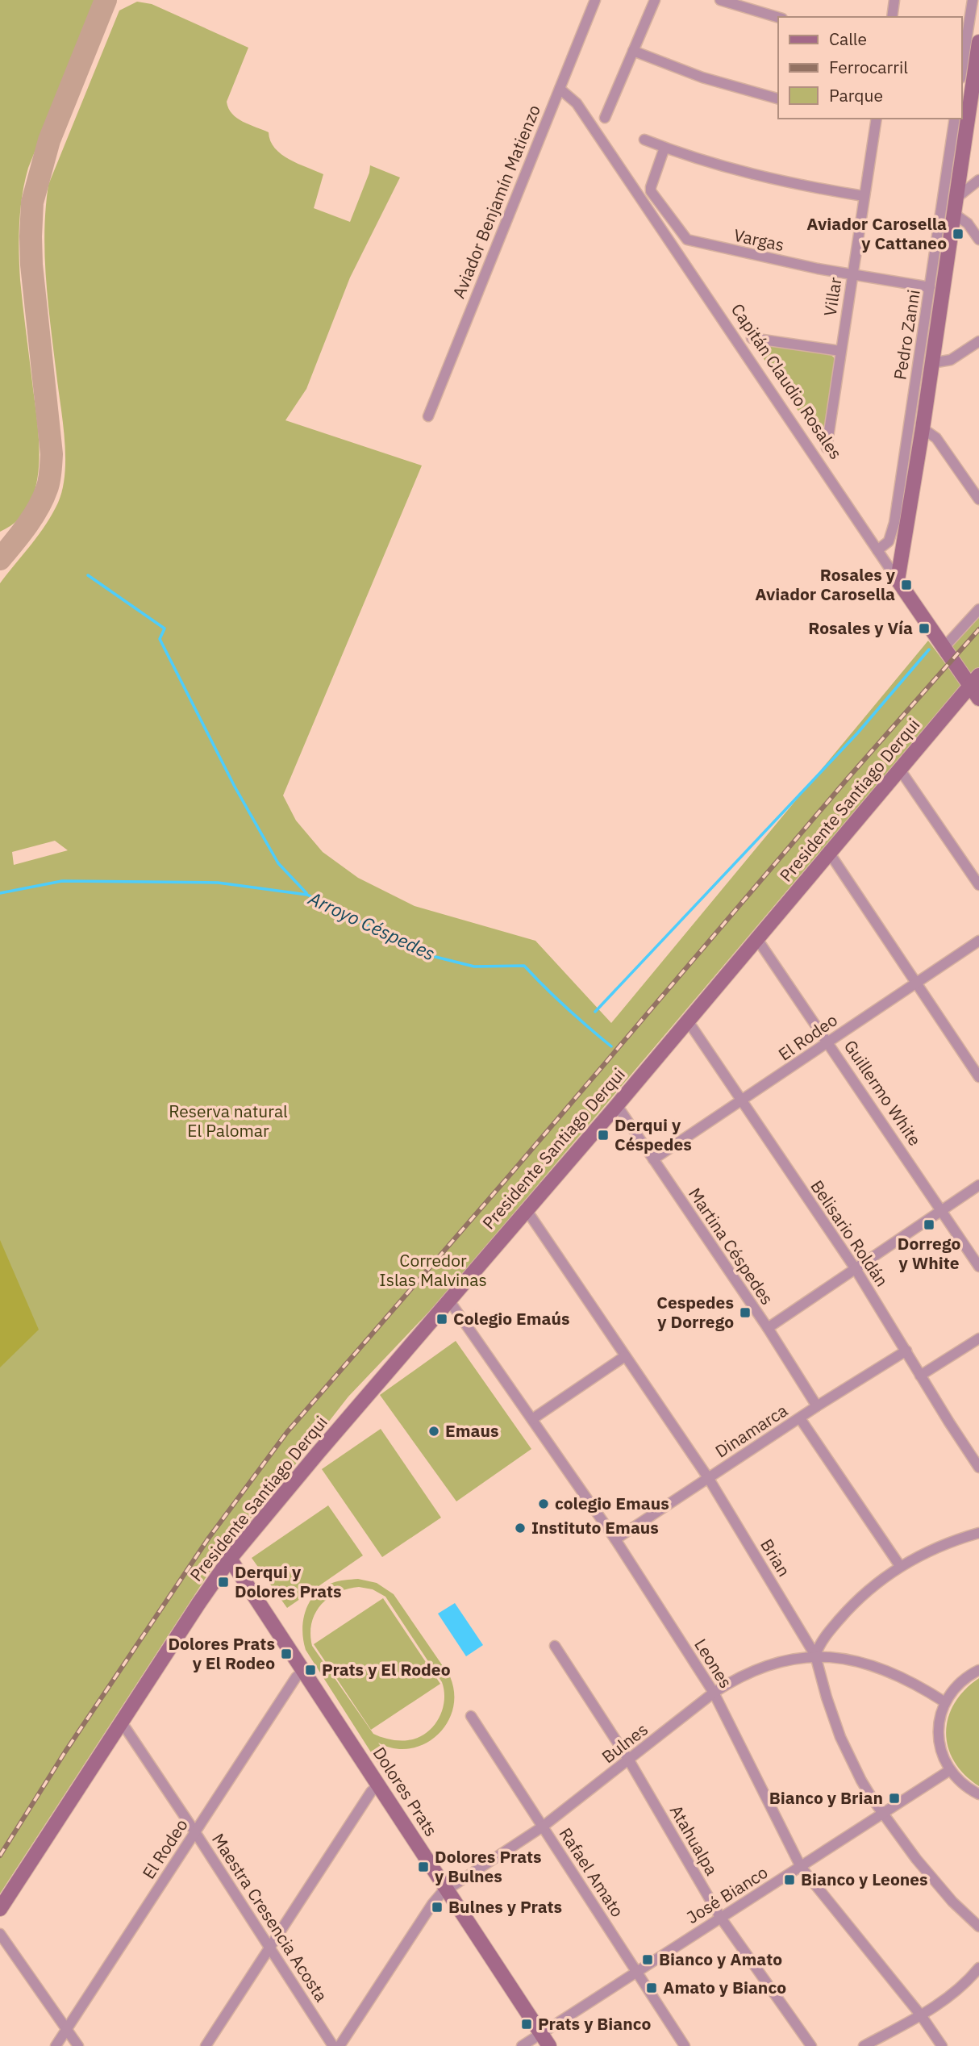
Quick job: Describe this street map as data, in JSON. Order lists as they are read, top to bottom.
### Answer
{
  "streets": {
    "street": [
      "Aviador Benjamín Matienzo",
      "Vargas",
      "Villar",
      "Pedro Zanni",
      "Capitán Claudio Rosales",
      "Presidente Santiago Derqui",
      "El Rodeo",
      "Guillermo White",
      "Belisario Roldán",
      "Martina Céspedes",
      "Dinamarca",
      "Brian",
      "Leones",
      "Bulnes",
      "Dolores Prats",
      "Atahualpa",
      "Rafael Amato",
      "José Bianco",
      "Maestra Cresencia Acosta"
    ]
  },
  "crossings": [
    ["Aviador Benjamín Matienzo", "Capitán Claudio Rosales"],
    ["Vargas", "Villar"],
    ["Vargas", "Pedro Zanni"],
    ["Pedro Zanni", "Capitán Claudio Rosales"],
    ["Capitán Claudio Rosales", "Presidente Santiago Derqui"],
    ["Presidente Santiago Derqui", "Guillermo White"],
    ["Presidente Santiago Derqui", "Belisario Roldán"],
    ["Presidente Santiago Derqui", "Martina Céspedes"],
    ["Presidente Santiago Derqui", "Brian"],
    ["Presidente Santiago Derqui", "Leones"],
    ["Presidente Santiago Derqui", "Dolores Prats"],
    ["Presidente Santiago Derqui", "Maestra Cresencia Acosta"],
    ["El Rodeo", "Guillermo White"],
    ["El Rodeo", "Belisario Roldán"],
    ["El Rodeo", "Martina Céspedes"],
    ["El Rodeo", "Dolores Prats"],
    ["El Rodeo", "Maestra Cresencia Acosta"],
    ["Belisario Roldán", "Dinamarca"],
    ["Martina Céspedes", "Dinamarca"],
    ["Dinamarca", "Brian"],
    ["Dinamarca", "Leones"],
    ["Brian", "Bulnes"],
    ["Brian", "José Bianco"],
    ["Leones", "Bulnes"],
    ["Leones", "José Bianco"],
    ["Bulnes", "Dolores Prats"],
    ["Bulnes", "Atahualpa"],
    ["Bulnes", "Rafael Amato"],
    ["Dolores Prats", "José Bianco"],
    ["Atahualpa", "José Bianco"],
    ["Rafael Amato", "José Bianco"]
  ],
  "water": ["Arroyo Céspedes"],
  "parks": ["Reserva natural El Palomar", "Corredor Islas Malvinas"],
  "places": {
    "transit": [
      "Aviador Carosella y Cattaneo",
      "Rosales y Aviador Carosella",
      "Rosales y Vía",
      "Derqui y Céspedes",
      "Dorrego y White",
      "Cespedes y Dorrego",
      "Colegio Emaús",
      "Derqui y Dolores Prats",
      "Dolores Prats y El Rodeo",
      "Prats y El Rodeo",
      "Bianco y Brian",
      "Dolores Prats y Bulnes",
      "Bianco y Leones",
      "Bulnes y Prats",
      "Bianco y Amato",
      "Amato y Bianco",
      "Prats y Bianco"
    ],
    "other": ["Emaus", "colegio Emaus", "Instituto Emaus"]
  },
  "legend": ["Calle", "Ferrocarril", "Parque"]
}
